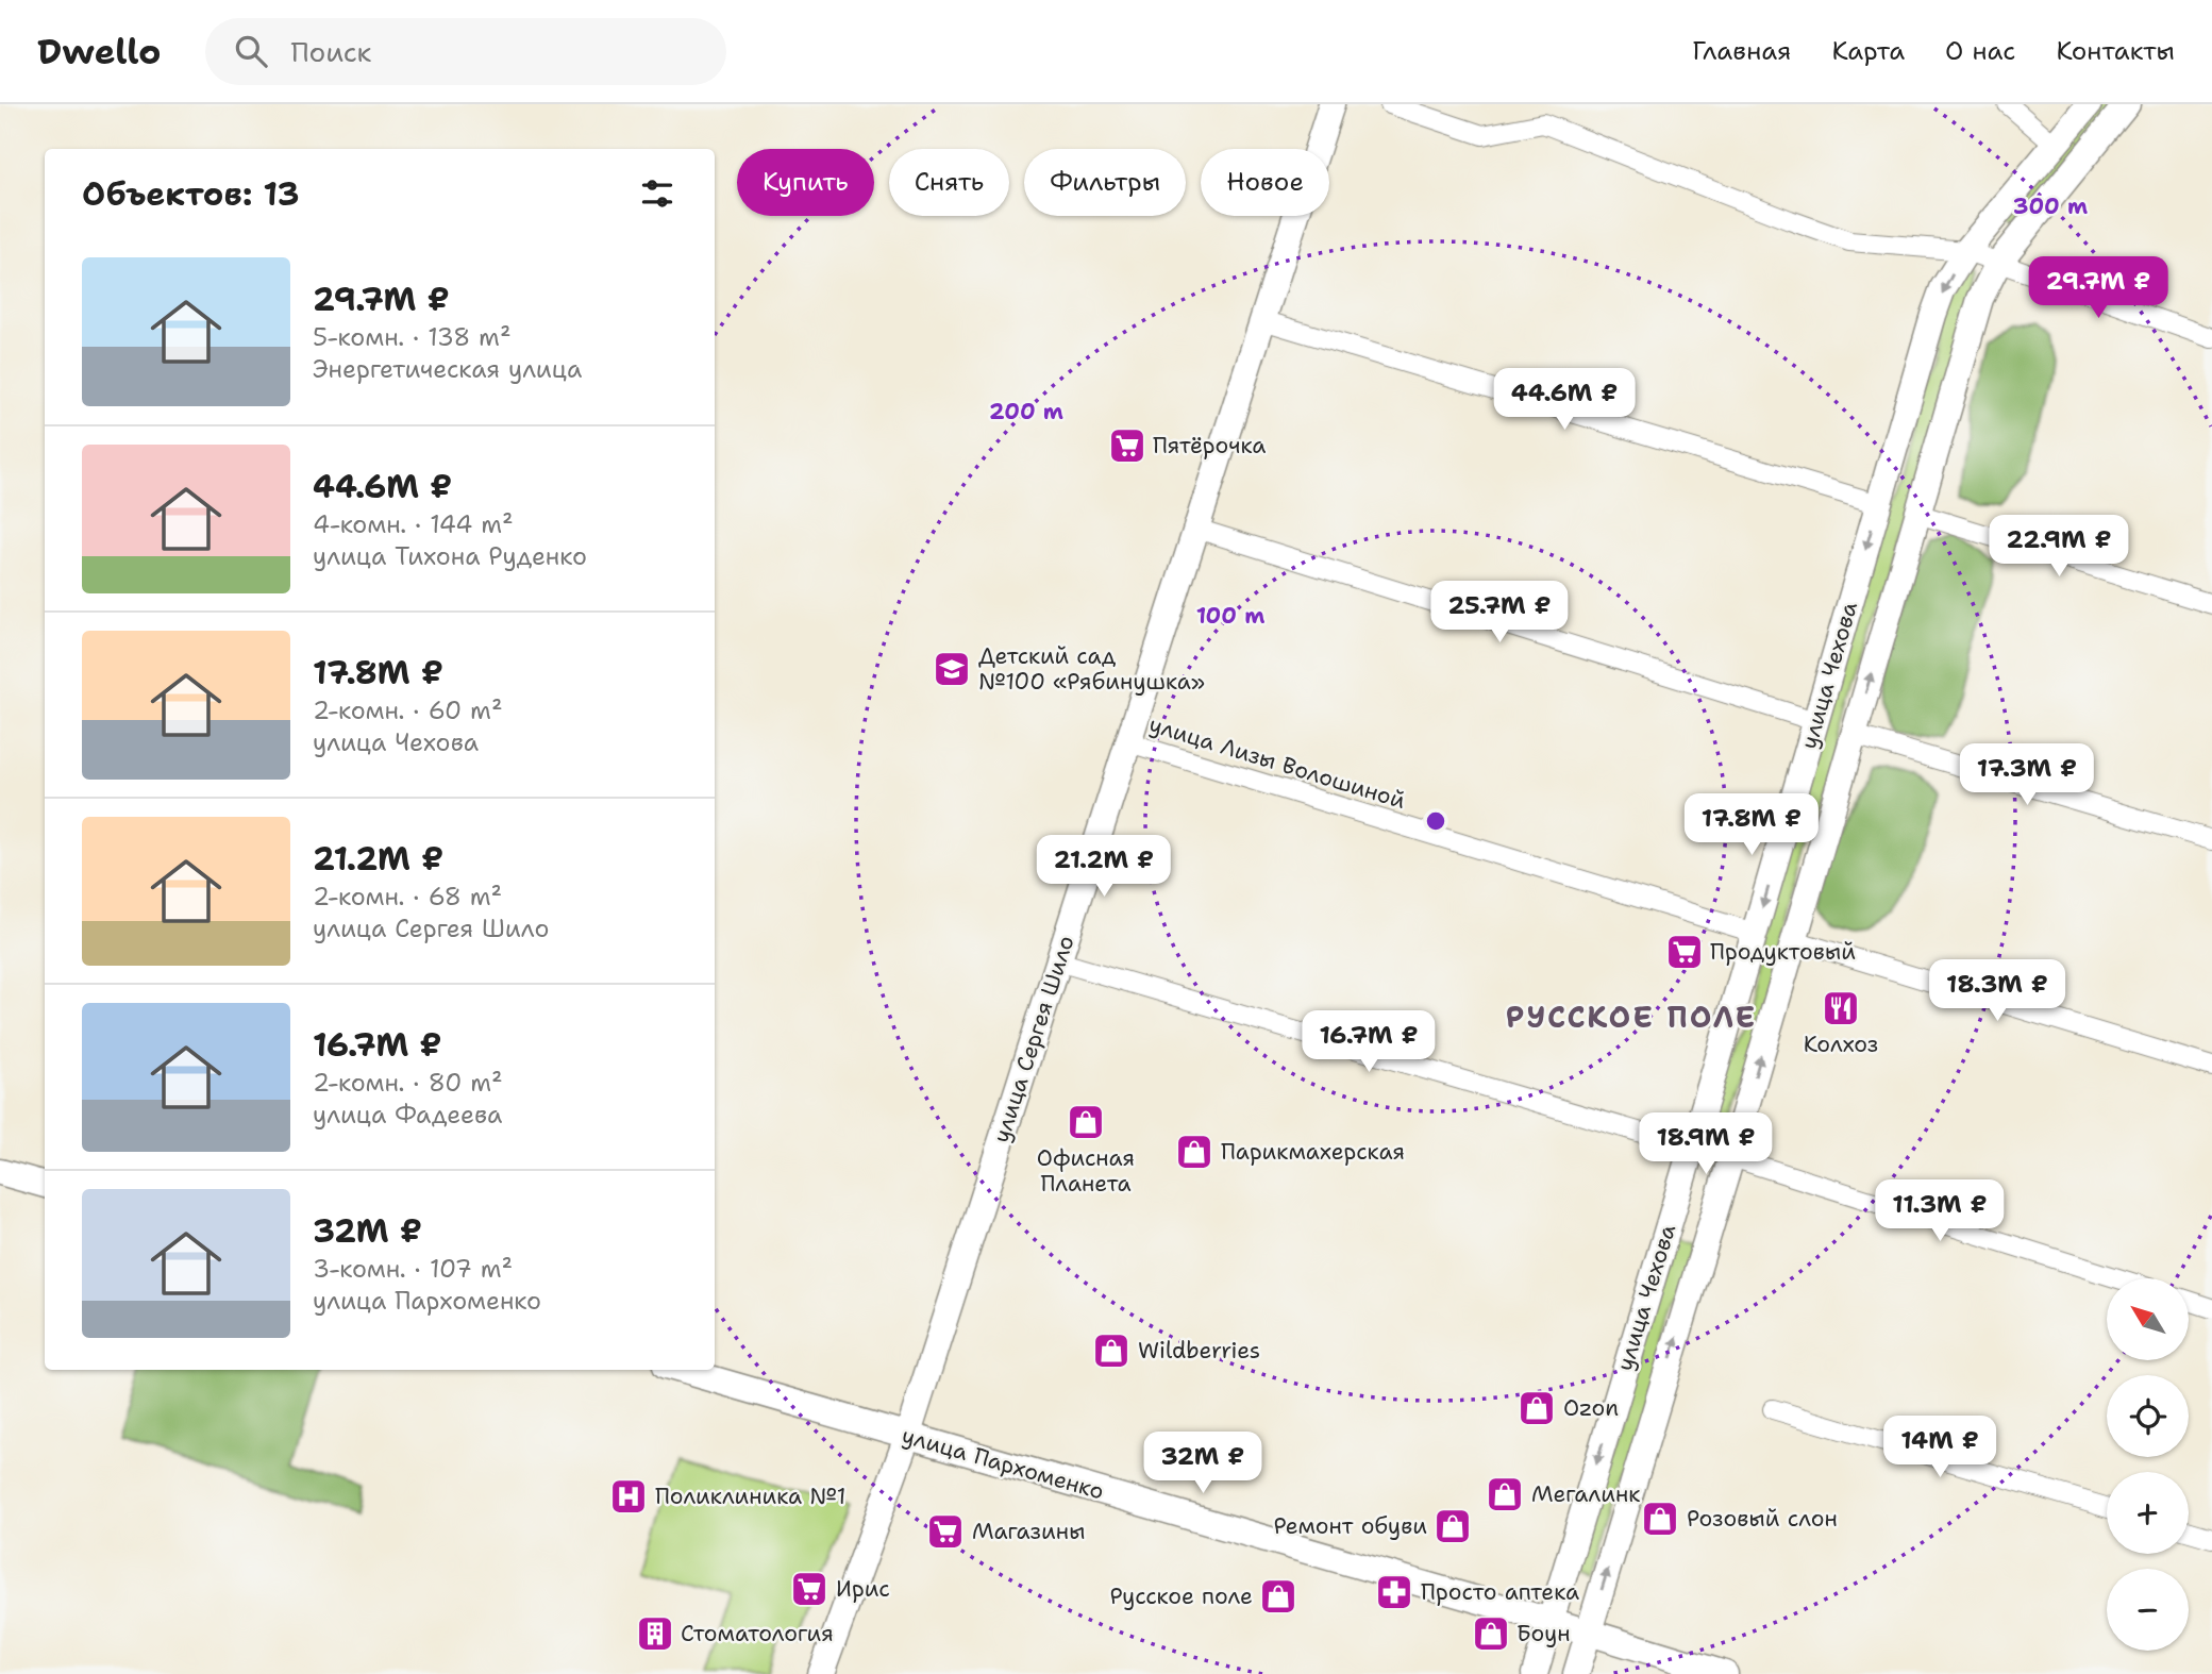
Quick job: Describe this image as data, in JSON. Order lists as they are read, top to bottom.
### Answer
{
  "streets": {
    "main road": ["улица Чехова", "улица Сергея Шило", "улица Пархоменко"],
    "street": ["улица Лизы Волошиной"]
  },
  "crossings": [
    ["улица Чехова", "улица Лизы Волошиной"],
    ["улица Чехова", "улица Пархоменко"],
    ["улица Лизы Волошиной", "улица Сергея Шило"],
    ["улица Сергея Шило", "улица Пархоменко"]
  ],
  "districts": ["РУССКОЕ ПОЛЕ"],
  "places": {
    "supermarket": [
      "Пятёрочка",
      "Продуктовый",
      "Магазины",
      "Ирис"
    ],
    "school or university": ["Детский сад №100 «Рябинушка»"],
    "restaurant": ["Колхоз"],
    "shop": [
      "Офисная Планета",
      "Парикмахерская",
      "Wildberries",
      "Ozon",
      "Мегалинк",
      "Розовый слон",
      "Ремонт обуви",
      "Русское поле",
      "Боун"
    ],
    "hospital": ["Поликлиника №1"],
    "pharmacy": ["Просто аптека"],
    "building": ["Стоматология"]
  },
  "north": "top left",
  "page": {
    "header": "Dwello",
    "search": "Поиск",
    "nav": [
      "Главная",
      "Карта",
      "О нас",
      "Контакты"
    ],
    "chip": [
      "Купить",
      "Снять",
      "Фильтры",
      "Новое"
    ],
    "heading": "Объектов: 13",
    "list": [
      {
        "name": "29.7M ₽",
        "note": "5-комн. · 138 m² · Энергетическая улица"
      },
      {
        "name": "44.6M ₽",
        "note": "4-комн. · 144 m² · улица Тихона Руденко"
      },
      {
        "name": "17.8M ₽",
        "note": "2-комн. · 60 m² · улица Чехова"
      },
      {
        "name": "21.2M ₽",
        "note": "2-комн. · 68 m² · улица Сергея Шило"
      },
      {
        "name": "16.7M ₽",
        "note": "2-комн. · 80 m² · улица Фадеева"
      },
      {
        "name": "32M ₽",
        "note": "3-комн. · 107 m² · улица Пархоменко"
      }
    ],
    "price": [
      "29.7M ₽",
      "44.6M ₽",
      "22.9M ₽",
      "25.7M ₽",
      "17.3M ₽",
      "17.8M ₽",
      "21.2M ₽",
      "18.3M ₽",
      "16.7M ₽",
      "18.9M ₽",
      "11.3M ₽",
      "14M ₽",
      "32M ₽"
    ],
    "map_buttons": ["+", "−"]
  },
  "rings": ["300 m", "200 m", "100 m"]
}
